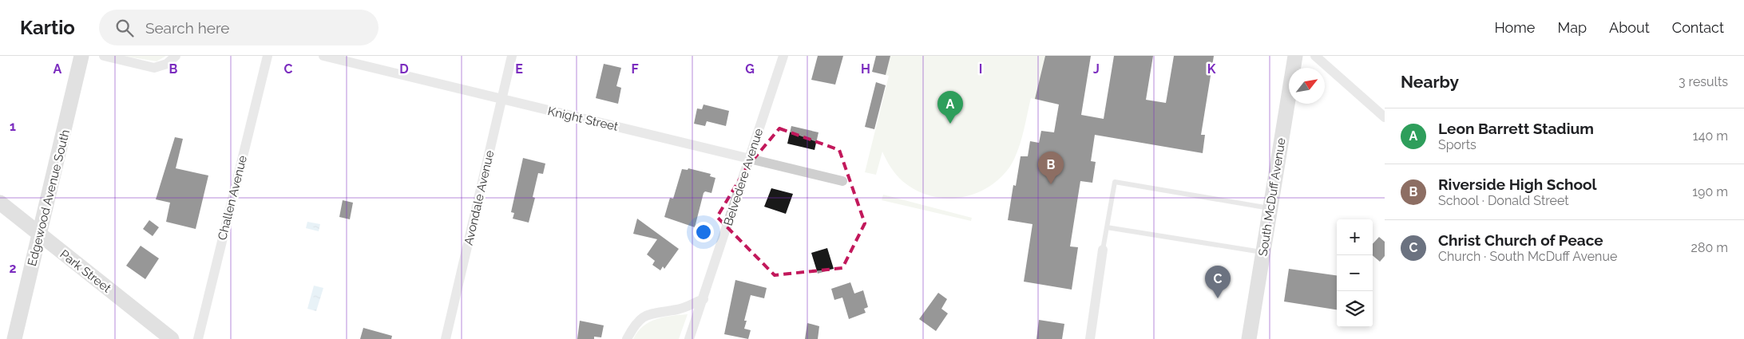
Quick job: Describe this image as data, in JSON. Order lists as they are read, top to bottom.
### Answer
{
  "streets": {
    "main road": ["South McDuff Avenue", "Edgewood Avenue South", "Park Street"],
    "street": [
      "Knight Street",
      "Belvedere Avenue",
      "Challen Avenue",
      "Avondale Avenue"
    ]
  },
  "crossings": [
    ["Knight Street", "Belvedere Avenue"],
    ["Knight Street", "Avondale Avenue"],
    ["Edgewood Avenue South", "Park Street"]
  ],
  "north": "top right",
  "page": {
    "header": "Kartio",
    "search": "Search here",
    "nav": [
      "Home",
      "Map",
      "About",
      "Contact"
    ],
    "heading": ["Nearby", "3 results"],
    "pins": ["A", "B", "C"],
    "list": [
      {
        "mark": "A",
        "name": "Leon Barrett Stadium",
        "note": "Sports",
        "value": "140 m"
      },
      {
        "mark": "B",
        "name": "Riverside High School",
        "note": "School · Donald Street",
        "value": "190 m"
      },
      {
        "mark": "C",
        "name": "Christ Church of Peace",
        "note": "Church · South McDuff Avenue",
        "value": "280 m"
      }
    ],
    "map_buttons": ["+", "−"]
  },
  "grid": {
    "columns": [
      "A",
      "B",
      "C",
      "D",
      "E",
      "F",
      "G",
      "H",
      "I",
      "J",
      "K"
    ],
    "rows": ["1", "2"]
  }
}
